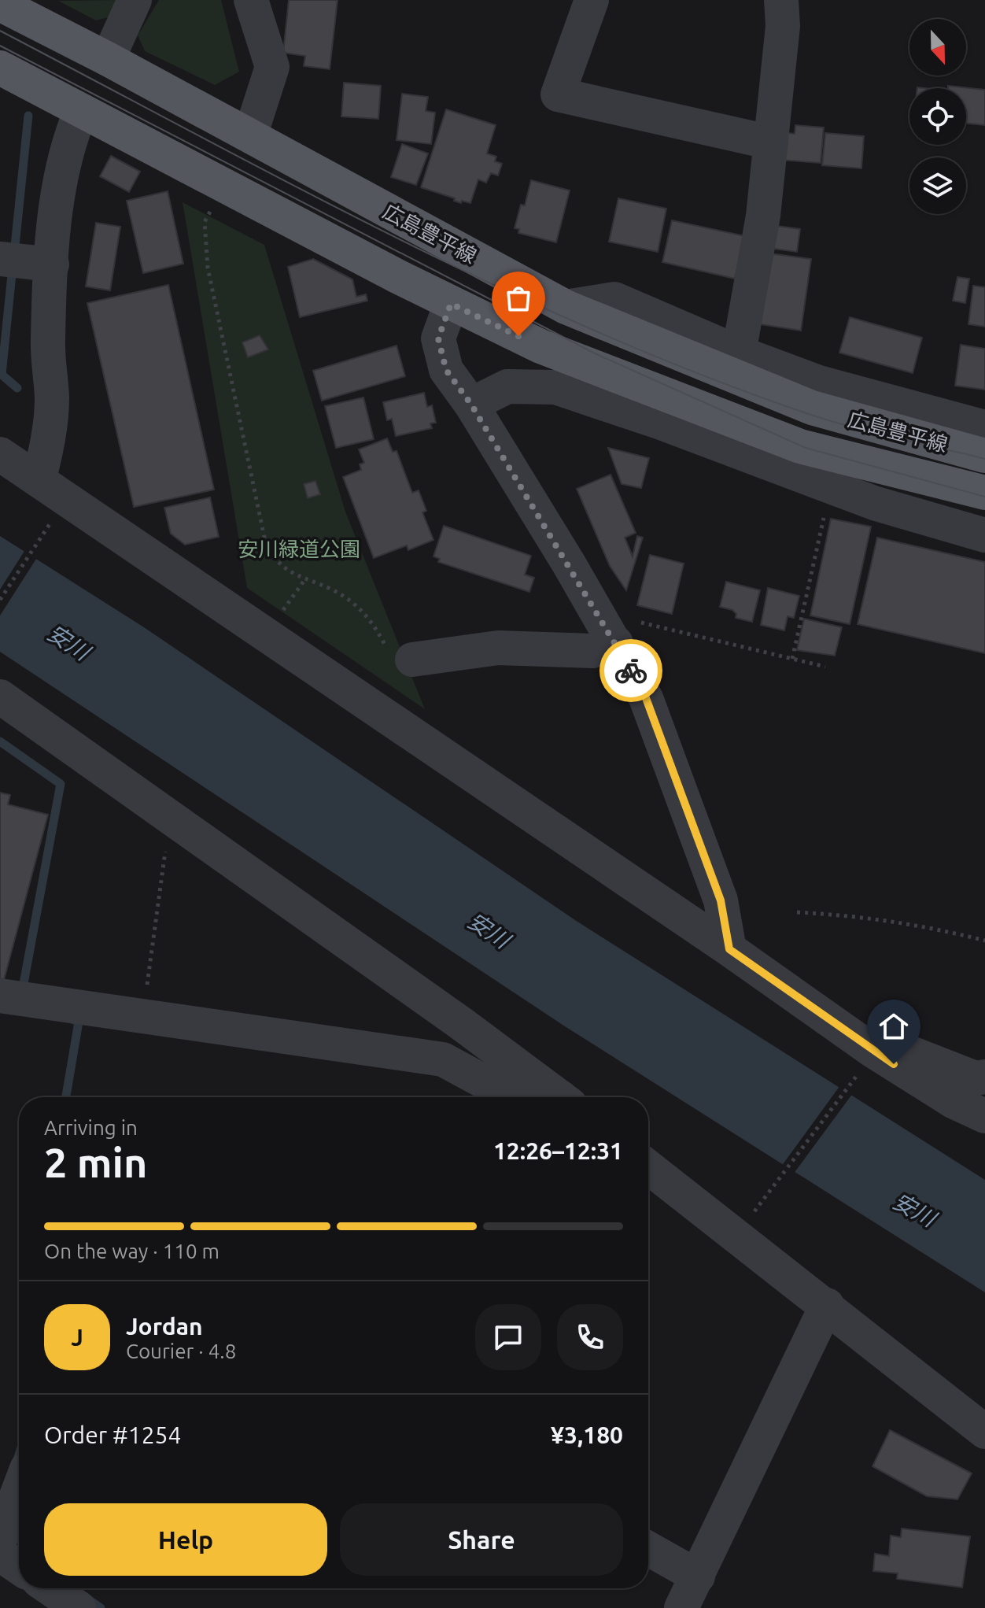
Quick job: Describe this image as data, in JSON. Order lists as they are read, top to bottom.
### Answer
{
  "streets": {
    "main road": ["広島豊平線"]
  },
  "water": ["安川"],
  "parks": ["安川緑道公園"],
  "north": "bottom",
  "page": {
    "heading": ["2 min", "Arriving in", "12:26–12:31"],
    "panel": [
      "Jordan",
      "Courier · 4.8",
      "Order #1254",
      "¥3,180"
    ],
    "bar": "On the way · 110 m",
    "round": "J",
    "buttons": ["Help", "Share"]
  }
}
